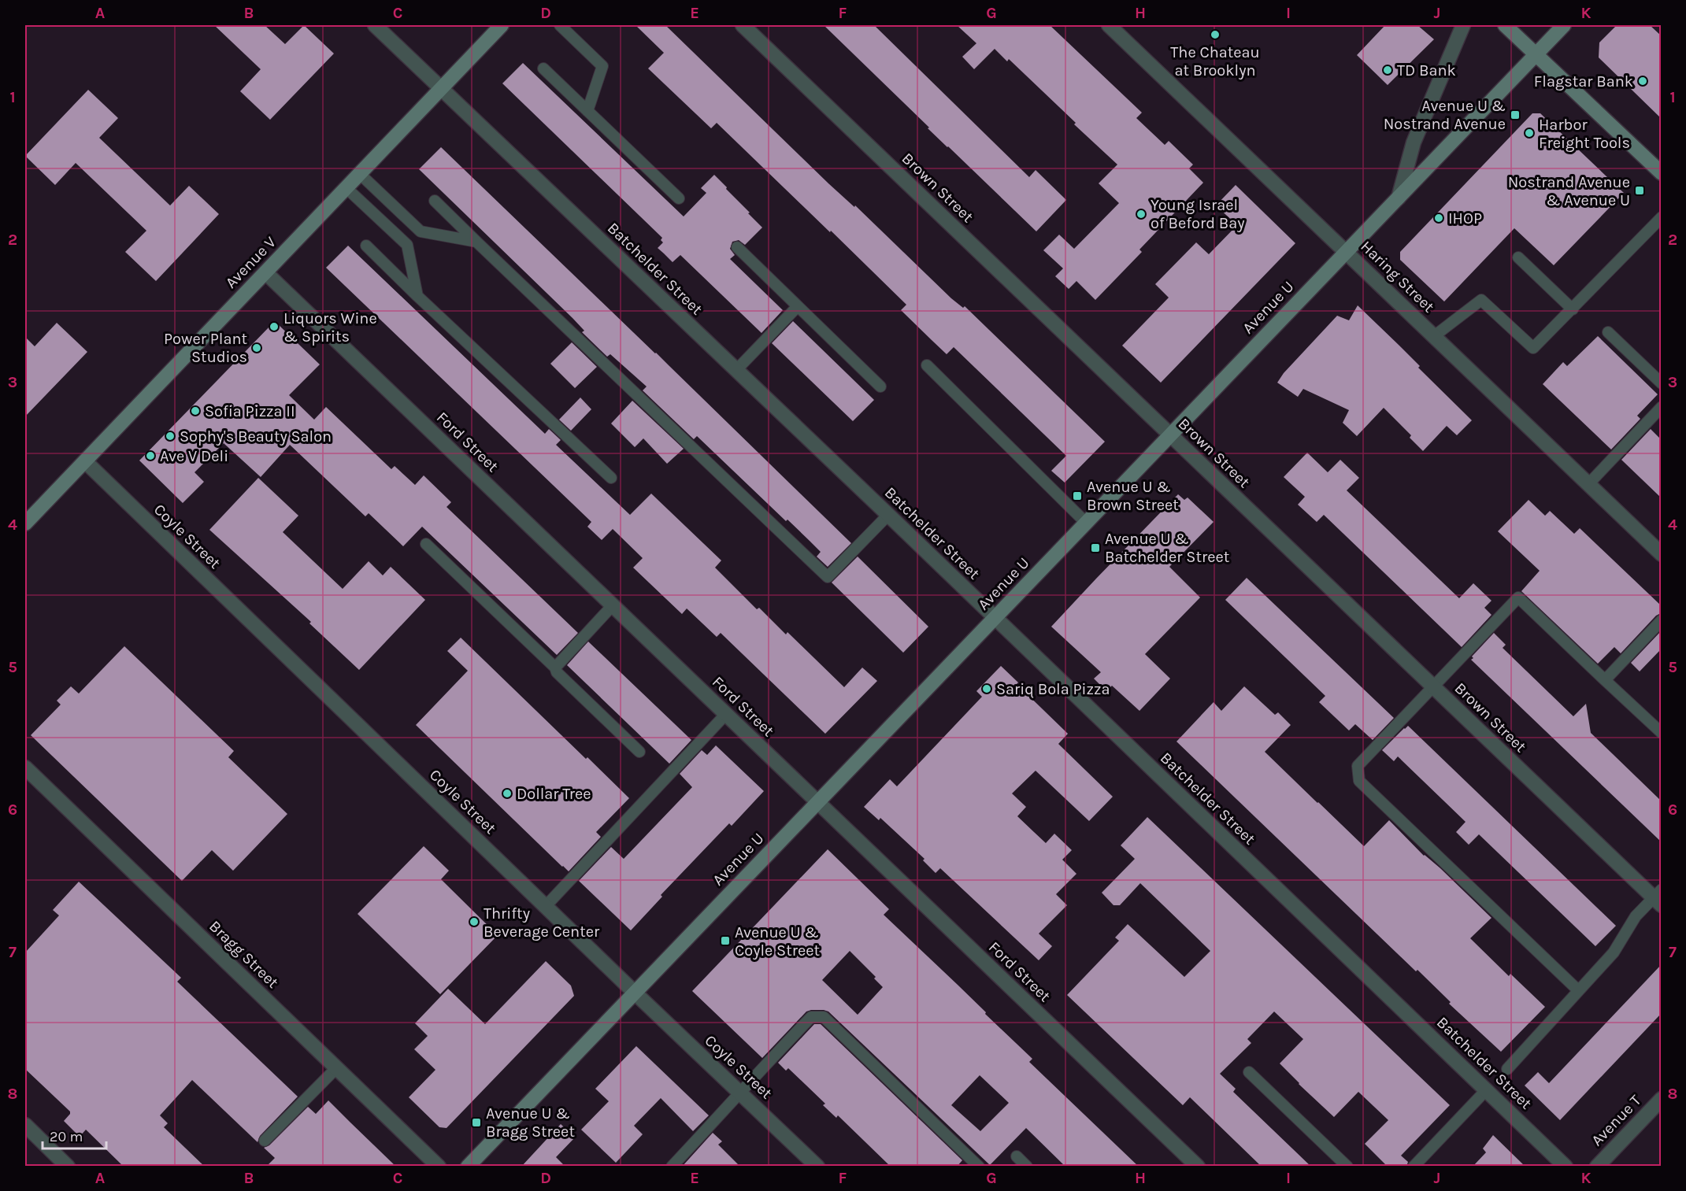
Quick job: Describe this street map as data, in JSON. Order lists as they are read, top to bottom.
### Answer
{
  "streets": {
    "main road": ["Avenue V", "Avenue U"],
    "street": [
      "Brown Street",
      "Batchelder Street",
      "Haring Street",
      "Ford Street",
      "Coyle Street",
      "Bragg Street",
      "Avenue T"
    ]
  },
  "crossings": [
    ["Brown Street", "Avenue U"],
    ["Avenue V", "Batchelder Street"],
    ["Avenue V", "Ford Street"],
    ["Avenue V", "Coyle Street"],
    ["Batchelder Street", "Avenue U"],
    ["Haring Street", "Avenue U"],
    ["Avenue U", "Ford Street"],
    ["Avenue U", "Coyle Street"]
  ],
  "places": {
    "other": [
      "The Chateau at Brooklyn",
      "TD Bank",
      "Flagstar Bank",
      "Harbor Freight Tools",
      "Young Israel of Beford Bay",
      "IHOP",
      "Liquors Wine & Spirits",
      "Power Plant Studios",
      "Sofia Pizza II",
      "Sophy's Beauty Salon",
      "Ave V Deli",
      "Sariq Bola Pizza",
      "Dollar Tree",
      "Thrifty Beverage Center"
    ],
    "transit": [
      "Avenue U & Nostrand Avenue",
      "Nostrand Avenue & Avenue U",
      "Avenue U & Brown Street",
      "Avenue U & Batchelder Street",
      "Avenue U & Coyle Street",
      "Avenue U & Bragg Street"
    ]
  },
  "scale_bar": "20 m",
  "grid": {
    "columns": [
      "A",
      "B",
      "C",
      "D",
      "E",
      "F",
      "G",
      "H",
      "I",
      "J",
      "K"
    ],
    "rows": [
      "1",
      "2",
      "3",
      "4",
      "5",
      "6",
      "7",
      "8"
    ]
  }
}
